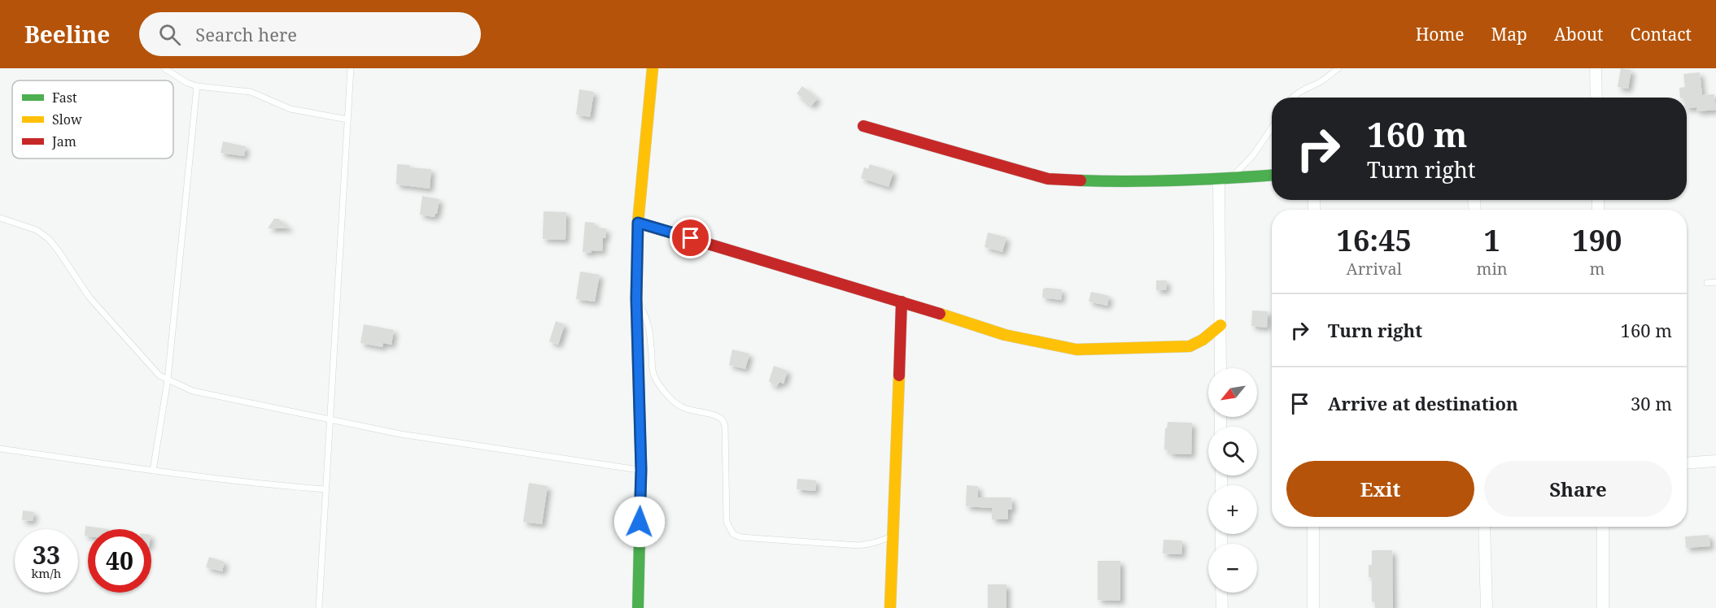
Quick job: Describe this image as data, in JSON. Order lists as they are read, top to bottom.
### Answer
{
  "legend": ["Fast", "Slow", "Jam"],
  "north": "bottom left",
  "page": {
    "header": "Beeline",
    "search": "Search here",
    "nav": [
      "Home",
      "Map",
      "About",
      "Contact"
    ],
    "turn": ["160 m", "Turn right"],
    "eta": [
      "16:45",
      "Arrival",
      "1",
      "min",
      "190",
      "m"
    ],
    "list": [
      {
        "name": "Turn right",
        "value": "160 m"
      },
      {
        "name": "Arrive at destination",
        "value": "30 m"
      }
    ],
    "map_buttons": ["+", "−"],
    "buttons": ["Exit", "Share"],
    "speed": "33 km/h",
    "limit": "40"
  }
}
